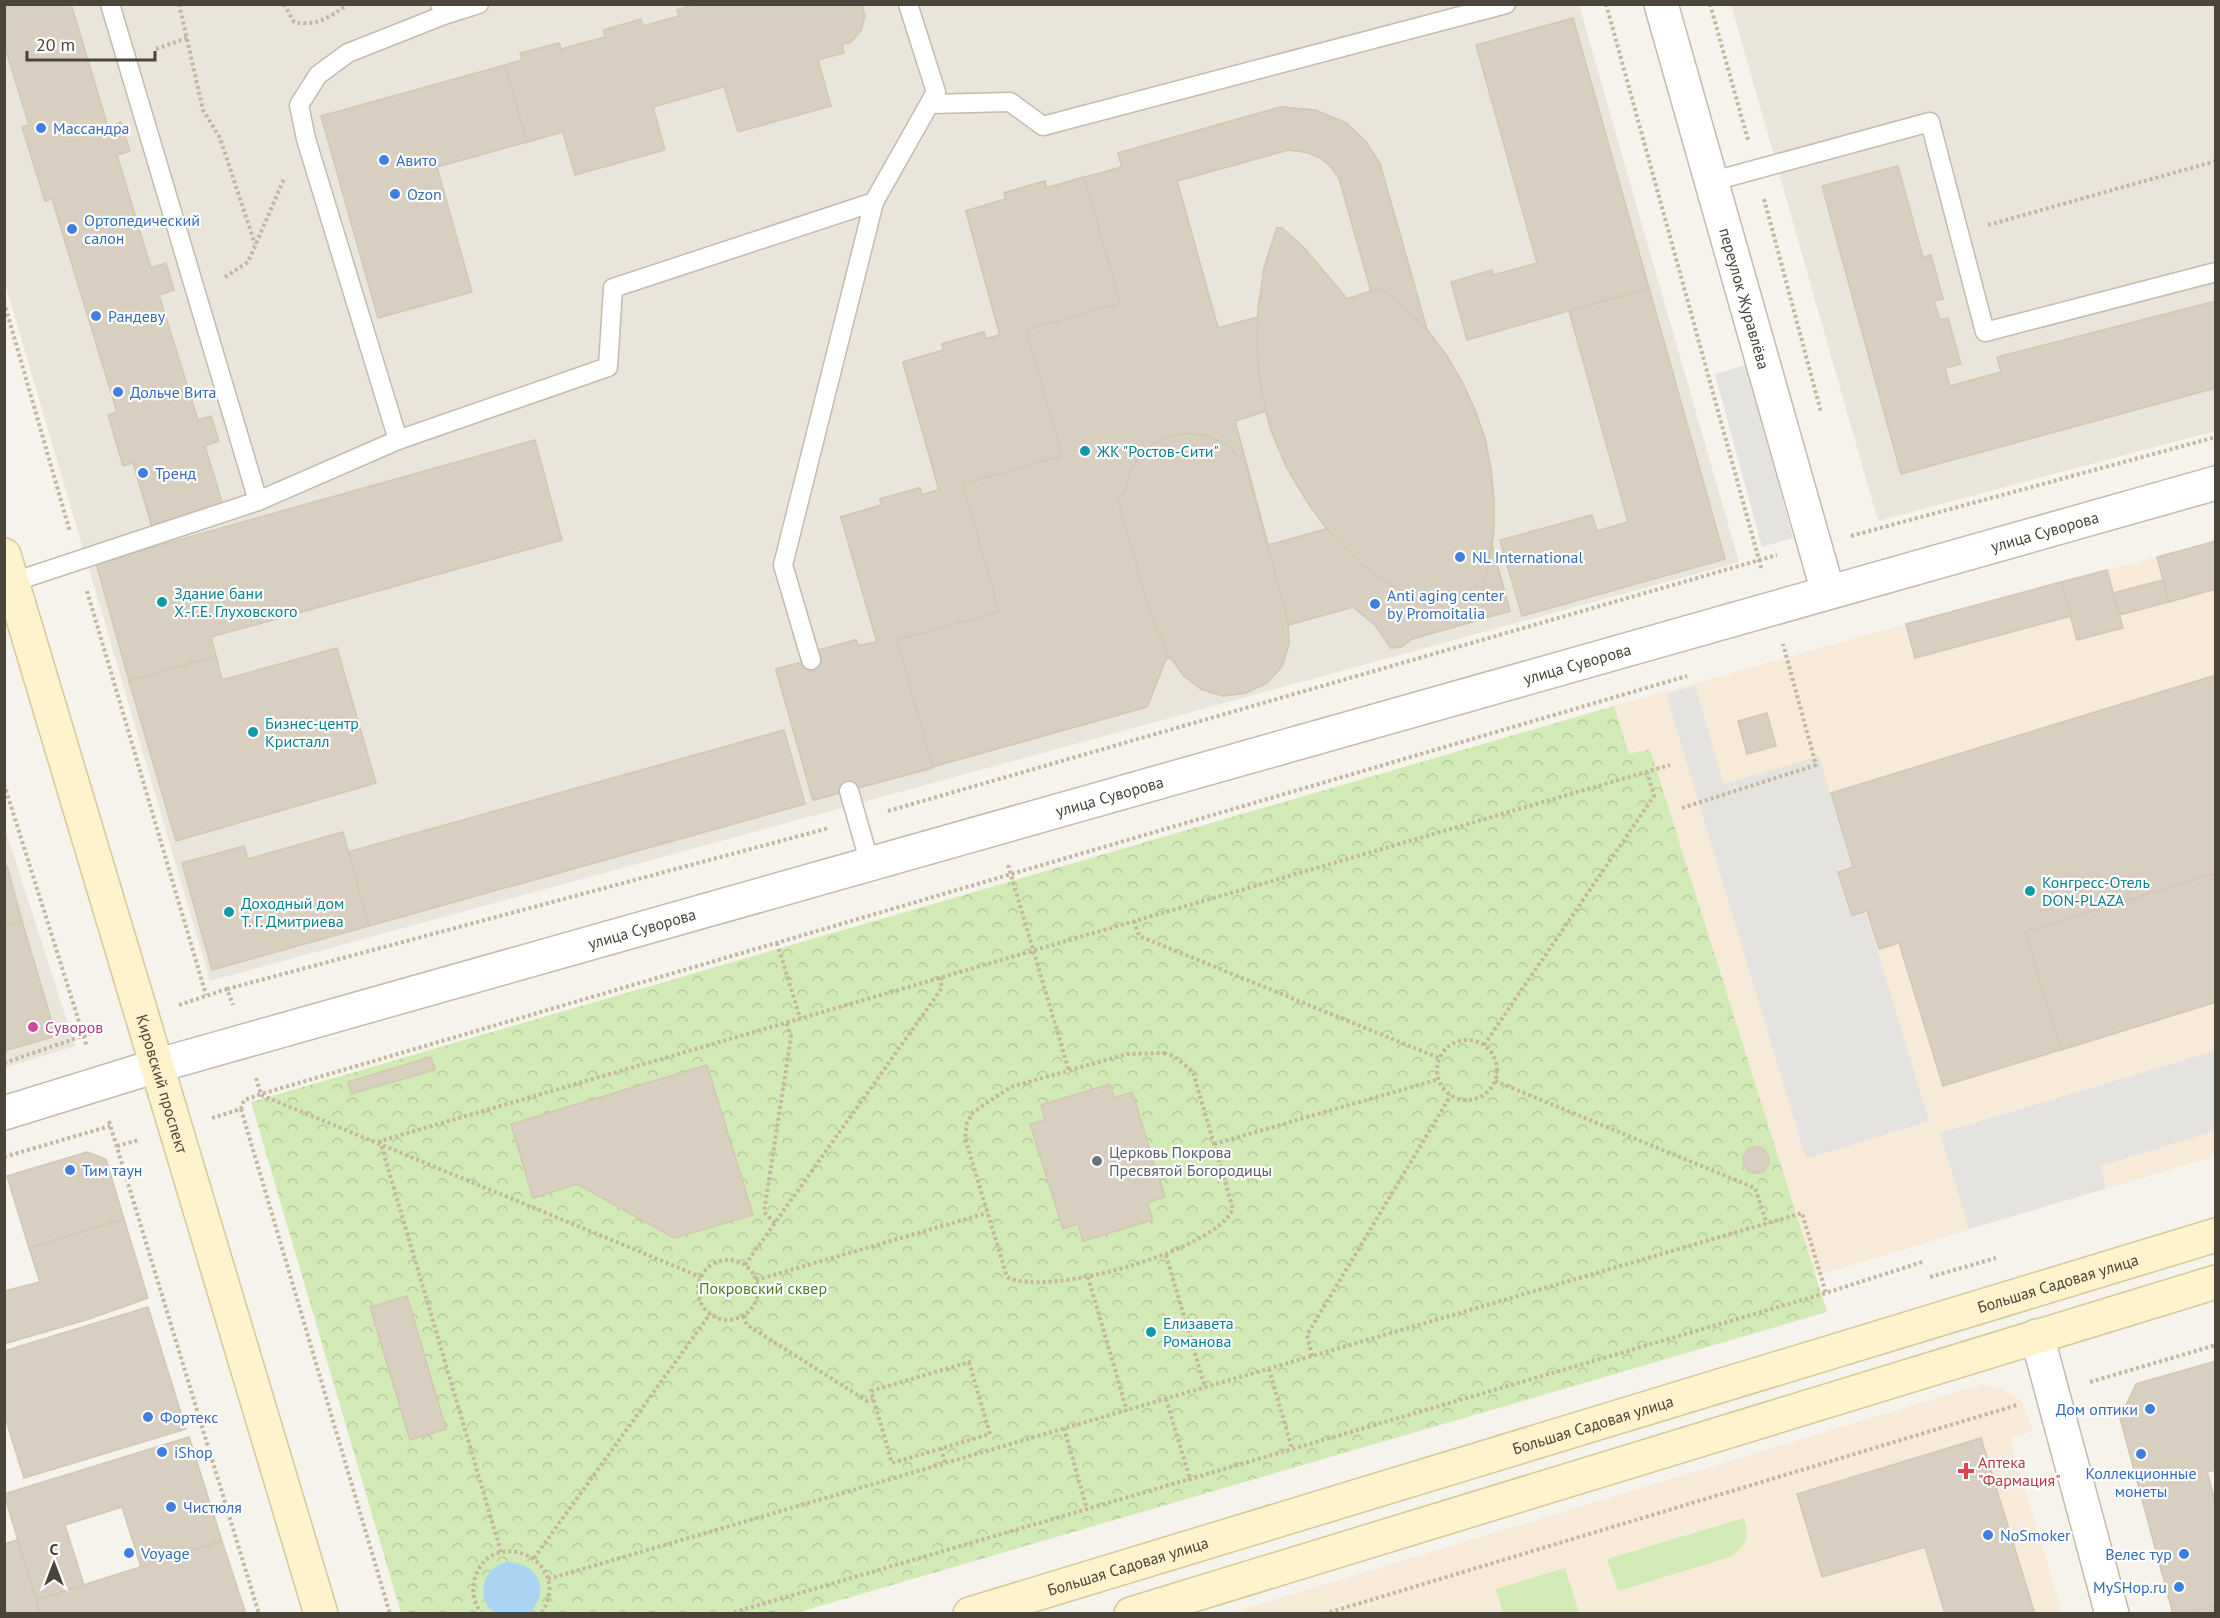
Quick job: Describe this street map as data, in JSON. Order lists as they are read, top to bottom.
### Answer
{
  "streets": {
    "main road": ["Кировский проспект", "Большая Садовая улица"],
    "street": ["переулок Журавлёва", "улица Суворова"]
  },
  "crossings": [
    ["переулок Журавлёва", "улица Суворова"],
    ["улица Суворова", "Кировский проспект"]
  ],
  "parks": ["Покровский сквер"],
  "places": {
    "other": [
      "Массандра",
      "Авито",
      "Ozon",
      "Ортопедический салон",
      "Рандеву",
      "Дольче Вита",
      "ЖК \"Ростов-Сити\"",
      "Тренд",
      "NL International",
      "Здание бани Х.-Г.Е. Глуховского",
      "Anti aging center by Promoitalia",
      "Бизнес-центр Кристалл",
      "Конгресс-Отель DON-PLAZA",
      "Доходный дом Т. Г. Дмитриева",
      "Суворов",
      "Церковь Покрова Пресвятой Богородицы",
      "Тим таун",
      "Елизавета Романова",
      "Дом оптики",
      "Фортекс",
      "iShop",
      "Коллекционные монеты",
      "Чистюля",
      "NoSmoker",
      "Voyage",
      "Велес тур",
      "MySHop.ru"
    ],
    "health": ["Аптека \"Фармация\""]
  },
  "scale_bar": "20 m",
  "north": "top"
}
